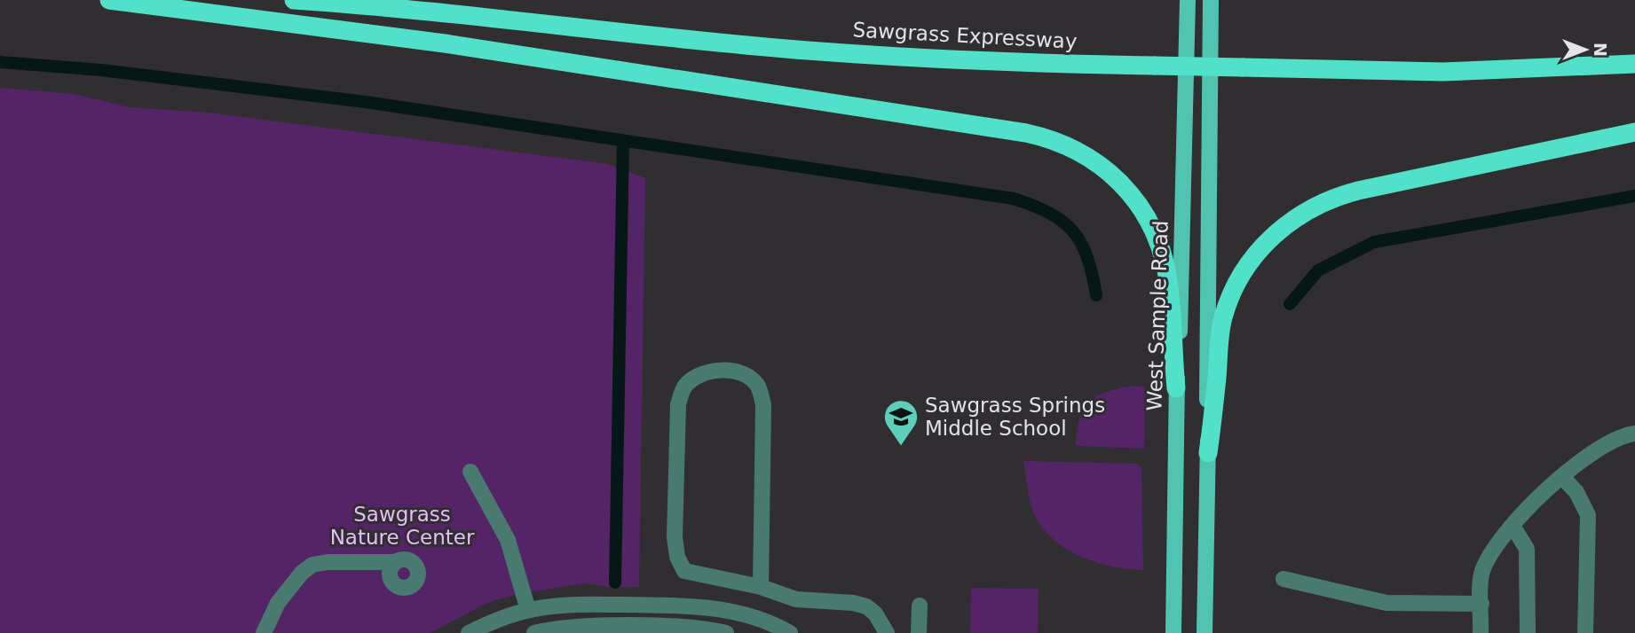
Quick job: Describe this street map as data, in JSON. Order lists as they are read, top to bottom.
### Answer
{
  "streets": {
    "highway": ["Sawgrass Expressway"],
    "main road": ["West Sample Road"]
  },
  "parks": ["Sawgrass Nature Center"],
  "places": {
    "school or university": ["Sawgrass Springs Middle School"]
  },
  "north": "right"
}
